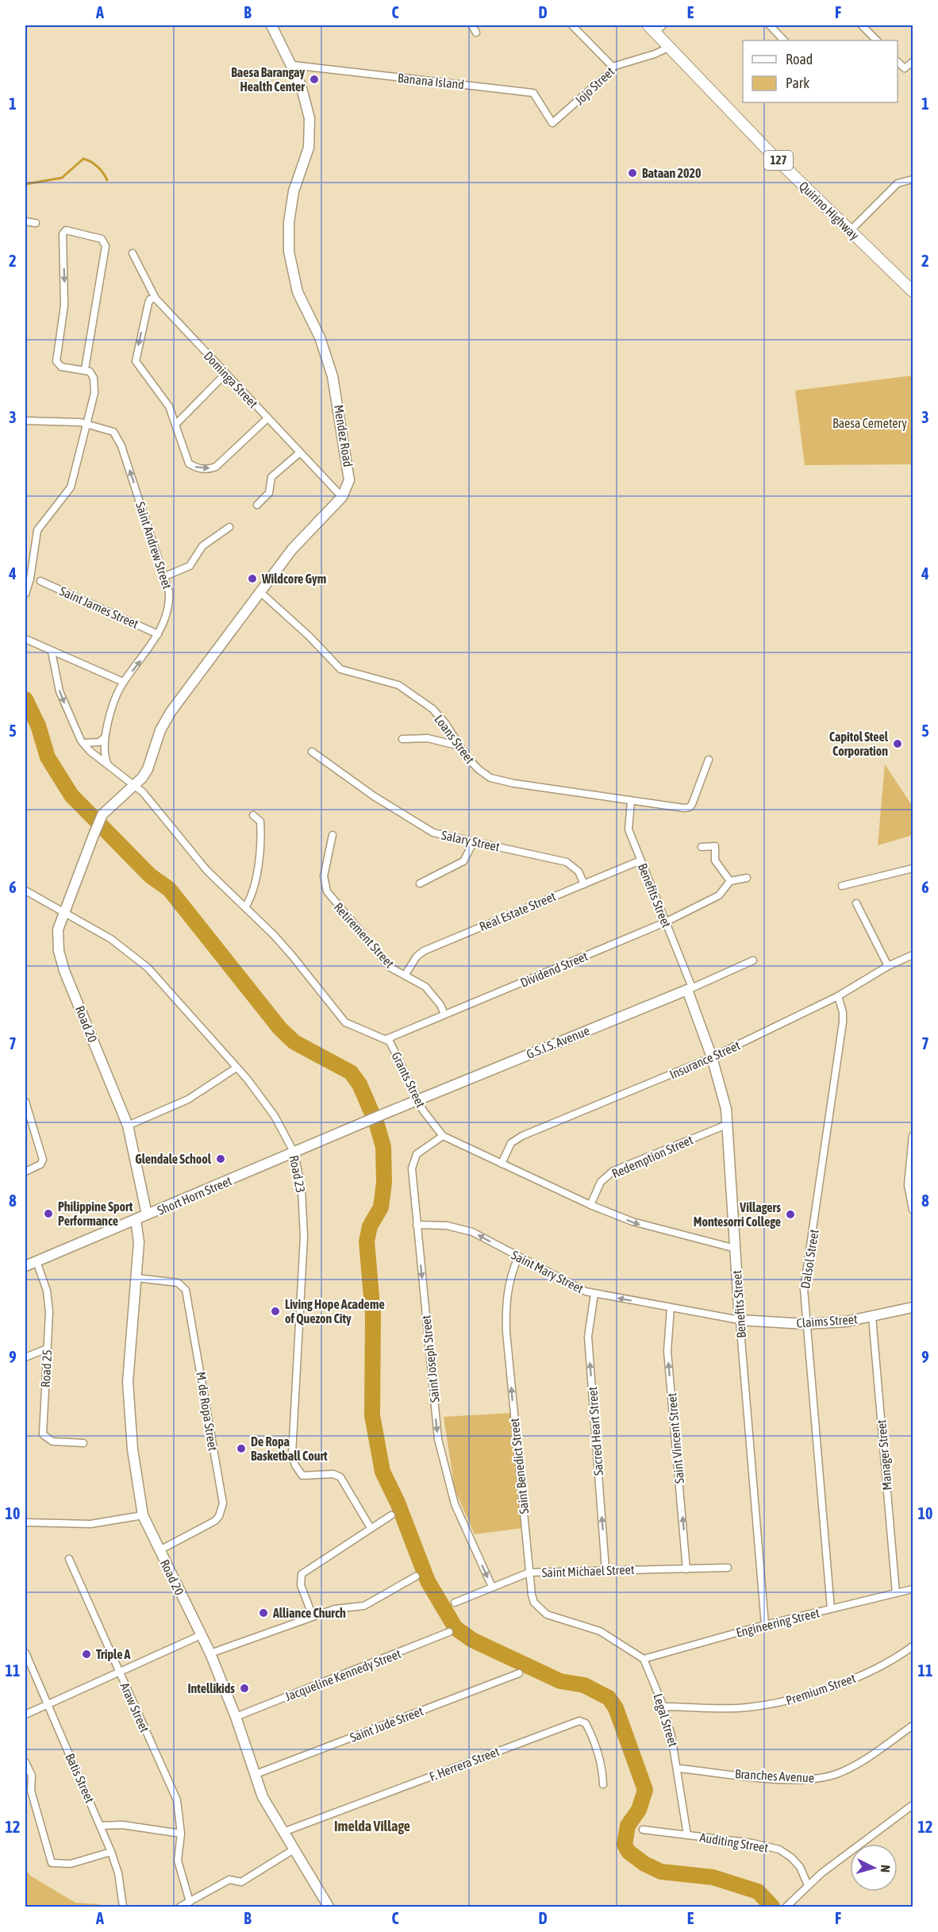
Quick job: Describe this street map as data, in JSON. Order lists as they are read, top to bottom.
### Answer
{
  "streets": {
    "main road": ["127", "Quirino Highway"],
    "street": [
      "Banana Island",
      "Jojo Street",
      "Dominga Street",
      "Mendez Road",
      "Saint Andrew Street",
      "Saint James Street",
      "Loans Street",
      "Salary Street",
      "Benefits Street",
      "Real Estate Street",
      "Retirement Street",
      "Dividend Street",
      "Road 20",
      "G.S.I.S. Avenue",
      "Insurance Street",
      "Grants Street",
      "Redemption Street",
      "Road 23",
      "Short Horn Street",
      "Dalsol Street",
      "Saint Mary Street",
      "Claims Street",
      "Saint Joseph Street",
      "Road 25",
      "M. de Ropa Street",
      "Sacred Heart Street",
      "Saint Vincent Street",
      "Manager Street",
      "Saint Benedict Street",
      "Saint Michael Street",
      "Engineering Street",
      "Jacqueline Kennedy Street",
      "Premium Street",
      "Araw Street",
      "Legal Street",
      "Saint Jude Street",
      "F. Herrera Street",
      "Branches Avenue",
      "Batis Street",
      "Auditing Street"
    ]
  },
  "crossings": [
    ["Banana Island", "Jojo Street"],
    ["Banana Island", "Mendez Road"],
    ["Jojo Street", "Quirino Highway"],
    ["Dominga Street", "Mendez Road"],
    ["Mendez Road", "Loans Street"],
    ["Mendez Road", "Road 20"],
    ["Mendez Road", "Grants Street"],
    ["Saint Andrew Street", "Saint James Street"],
    ["Saint Andrew Street", "Grants Street"],
    ["Loans Street", "Benefits Street"],
    ["Salary Street", "Real Estate Street"],
    ["Benefits Street", "Real Estate Street"],
    ["Benefits Street", "Dividend Street"],
    ["Benefits Street", "G.S.I.S. Avenue"],
    ["Benefits Street", "Insurance Street"],
    ["Benefits Street", "Grants Street"],
    ["Benefits Street", "Redemption Street"],
    ["Benefits Street", "Saint Mary Street"],
    ["Benefits Street", "Claims Street"],
    ["Benefits Street", "Engineering Street"],
    ["Real Estate Street", "Retirement Street"],
    ["Retirement Street", "Dividend Street"],
    ["Dividend Street", "Grants Street"],
    ["Road 20", "Road 23"],
    ["Road 20", "Short Horn Street"],
    ["Road 20", "M. de Ropa Street"],
    ["Road 20", "Jacqueline Kennedy Street"],
    ["Road 20", "Saint Jude Street"],
    ["Road 20", "F. Herrera Street"],
    ["G.S.I.S. Avenue", "Grants Street"],
    ["G.S.I.S. Avenue", "Short Horn Street"],
    ["Insurance Street", "Grants Street"],
    ["Insurance Street", "Dalsol Street"],
    ["Grants Street", "Redemption Street"],
    ["Grants Street", "Saint Joseph Street"],
    ["Road 23", "Short Horn Street"],
    ["Short Horn Street", "Road 25"],
    ["Dalsol Street", "Claims Street"],
    ["Dalsol Street", "Engineering Street"],
    ["Saint Mary Street", "Claims Street"],
    ["Saint Mary Street", "Saint Joseph Street"],
    ["Saint Mary Street", "Sacred Heart Street"],
    ["Saint Mary Street", "Saint Vincent Street"],
    ["Saint Mary Street", "Saint Benedict Street"],
    ["Claims Street", "Manager Street"],
    ["Saint Joseph Street", "Saint Michael Street"],
    ["Sacred Heart Street", "Saint Michael Street"],
    ["Saint Vincent Street", "Saint Michael Street"],
    ["Manager Street", "Engineering Street"],
    ["Saint Benedict Street", "Saint Michael Street"],
    ["Saint Benedict Street", "Engineering Street"],
    ["Saint Benedict Street", "Legal Street"],
    ["Engineering Street", "Legal Street"],
    ["Premium Street", "Legal Street"],
    ["Legal Street", "Branches Avenue"],
    ["Legal Street", "Auditing Street"]
  ],
  "one_way": [
    "Saint Andrew Street",
    "Saint Mary Street",
    "Saint Joseph Street",
    "Sacred Heart Street",
    "Saint Vincent Street",
    "Saint Benedict Street"
  ],
  "districts": ["Imelda Village"],
  "parks": ["Baesa Cemetery"],
  "places": [
    "Baesa Barangay Health Center",
    "Bataan 2020",
    "Wildcore Gym",
    "Capitol Steel Corporation",
    "Glendale School",
    "Philippine Sport Performance",
    "Villagers Montesorri College",
    "Living Hope Academe of Quezon City",
    "De Ropa Basketball Court",
    "Alliance Church",
    "Triple A",
    "Intellikids"
  ],
  "legend": ["Road", "Park"],
  "north": "right",
  "grid": {
    "columns": [
      "A",
      "B",
      "C",
      "D",
      "E",
      "F"
    ],
    "rows": [
      "1",
      "2",
      "3",
      "4",
      "5",
      "6",
      "7",
      "8",
      "9",
      "10",
      "11",
      "12"
    ]
  }
}
